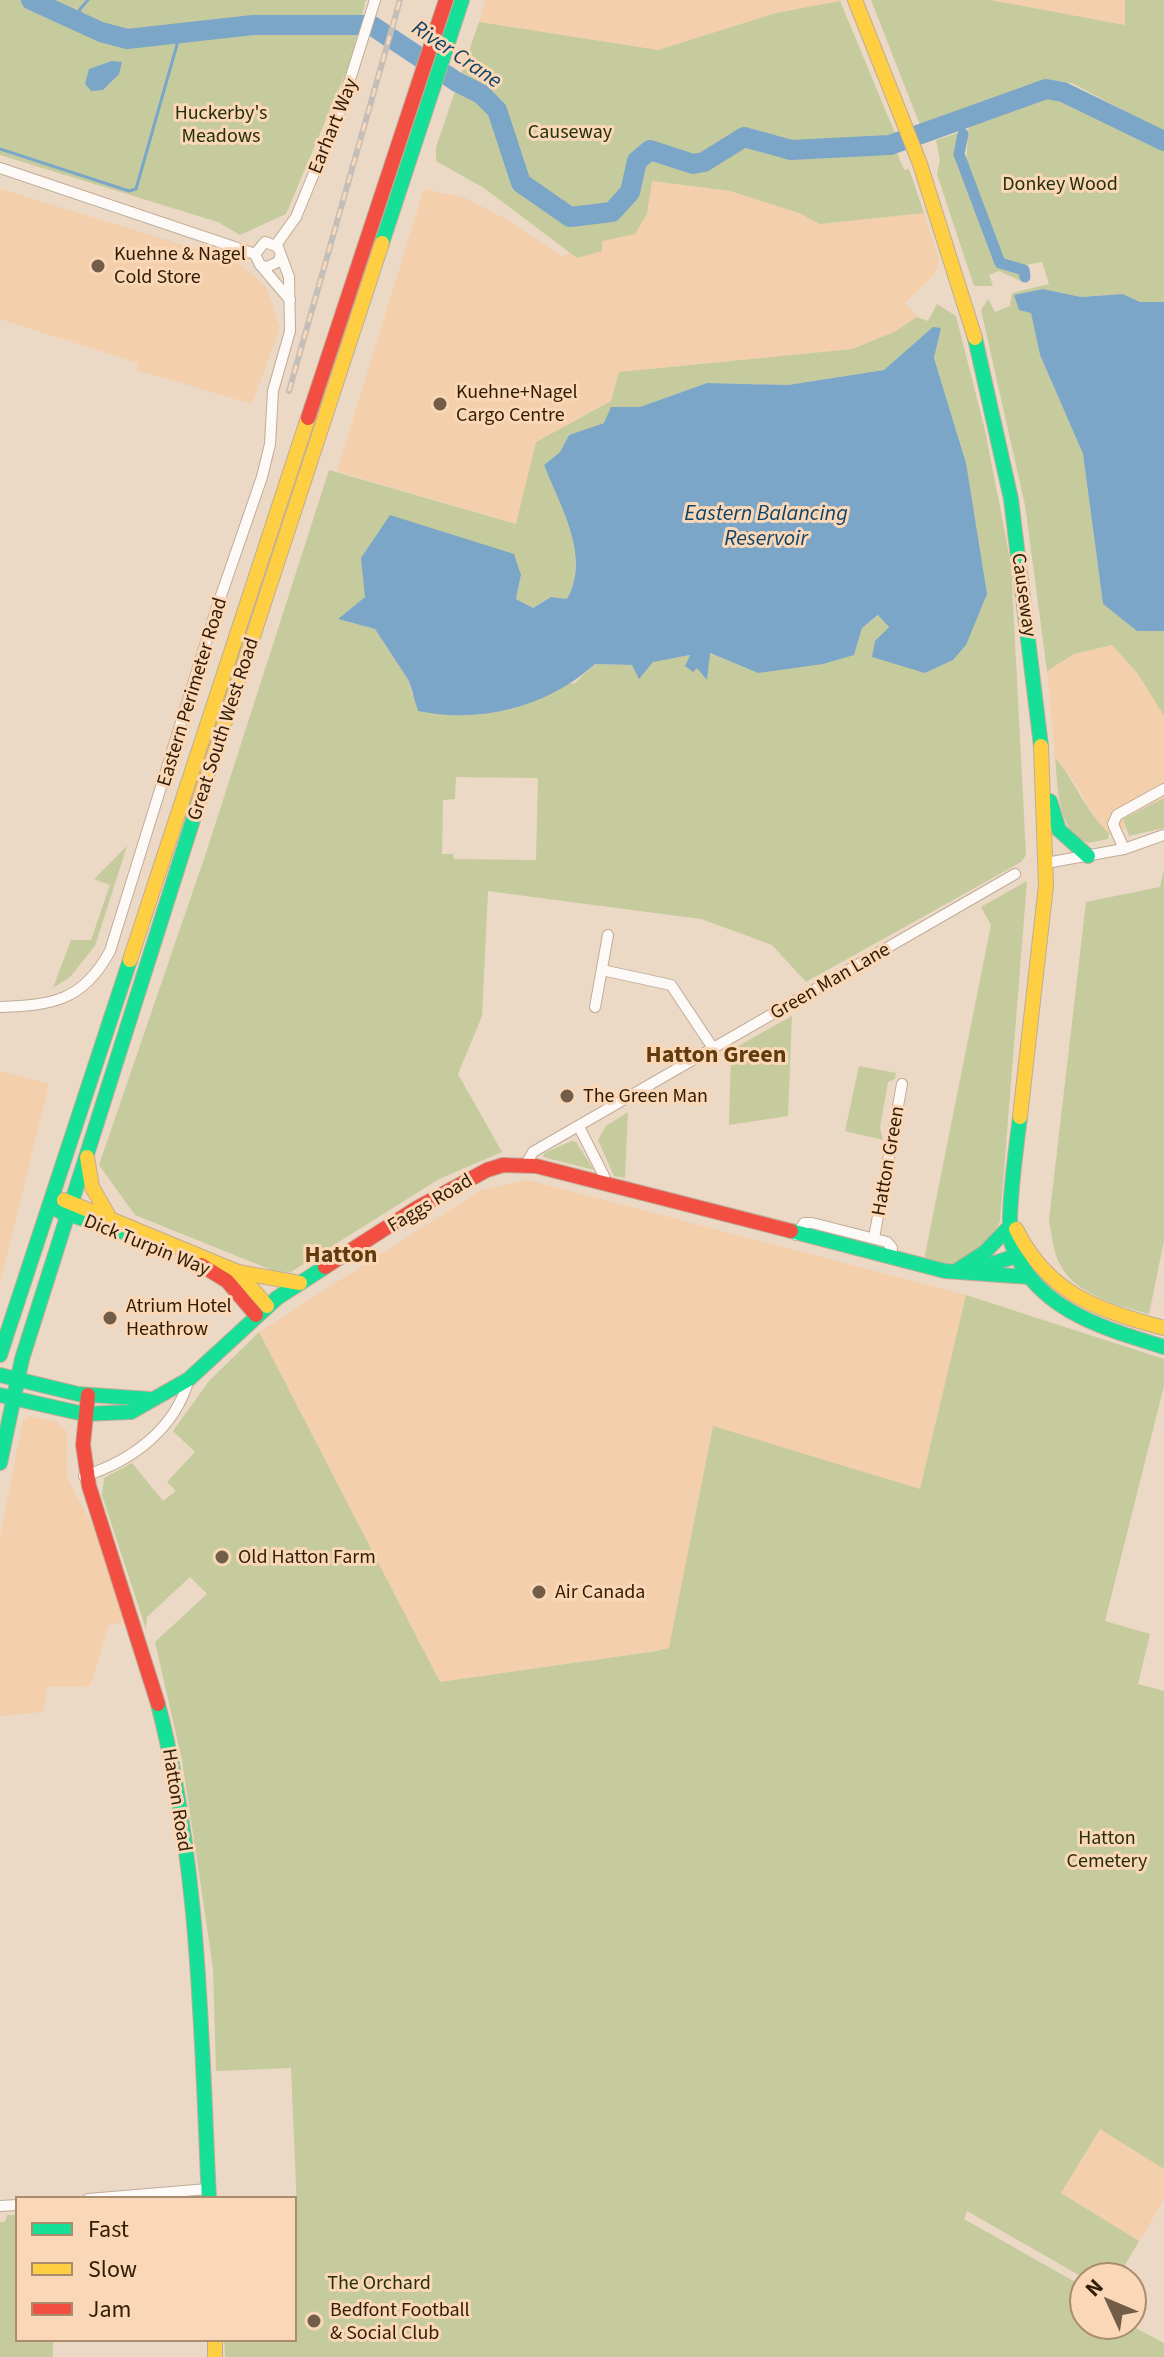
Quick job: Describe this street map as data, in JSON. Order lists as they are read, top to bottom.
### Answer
{
  "streets": {
    "main road": [
      "Causeway",
      "Great South West Road",
      "Faggs Road",
      "Dick Turpin Way",
      "Hatton Road"
    ],
    "street": [
      "Earhart Way",
      "Eastern Perimeter Road",
      "Green Man Lane",
      "Hatton Green"
    ]
  },
  "crossings": [
    ["Earhart Way", "Eastern Perimeter Road"],
    ["Causeway", "Faggs Road"],
    ["Great South West Road", "Faggs Road"],
    ["Great South West Road", "Dick Turpin Way"],
    ["Green Man Lane", "Faggs Road"],
    ["Hatton Green", "Faggs Road"],
    ["Faggs Road", "Dick Turpin Way"],
    ["Faggs Road", "Hatton Road"]
  ],
  "districts": ["Hatton Green", "Hatton"],
  "water": ["River Crane", "Eastern Balancing Reservoir"],
  "parks": [
    "Huckerby's Meadows",
    "Causeway",
    "Donkey Wood",
    "Hatton Cemetery",
    "The Orchard"
  ],
  "places": [
    "Kuehne & Nagel Cold Store",
    "Kuehne+Nagel Cargo Centre",
    "The Green Man",
    "Atrium Hotel Heathrow",
    "Old Hatton Farm",
    "Air Canada",
    "Bedfont Football & Social Club"
  ],
  "legend": ["Fast", "Slow", "Jam"],
  "north": "top left"
}
